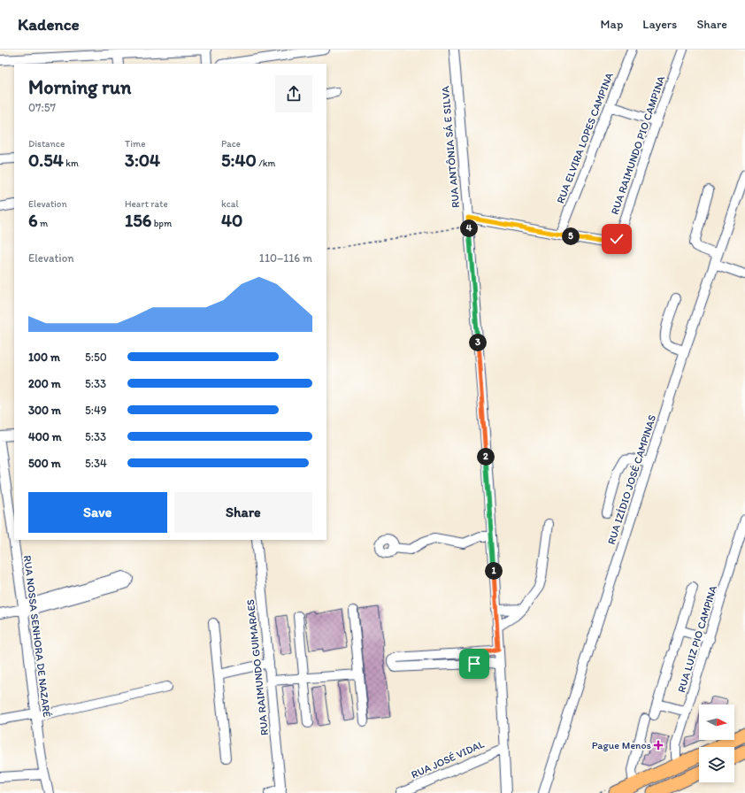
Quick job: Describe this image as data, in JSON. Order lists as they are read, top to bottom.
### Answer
{
  "streets": {
    "street": [
      "RUA ELVIRA LOPES CAMPINA",
      "RUA RAIMUNDO PIO CAMPINA",
      "RUA ANTÔNIA SÁ E SILVA",
      "RUA IZÍDIO JOSÉ CAMPINAS",
      "RUA NOSSA SENHORA DE NAZARÉ",
      "RUA LUIZ PIO CAMPINA",
      "RUA RAIMUNDO GUIMARAES",
      "RUA JOSÉ VIDAL"
    ]
  },
  "crossings": [
    ["RUA ELVIRA LOPES CAMPINA", "RUA RAIMUNDO PIO CAMPINA"],
    ["RUA ANTÔNIA SÁ E SILVA", "RUA JOSÉ VIDAL"]
  ],
  "places": {
    "health": ["Pague Menos"]
  },
  "north": "right",
  "page": {
    "header": "Kadence",
    "nav": ["Map", "Layers", "Share"],
    "heading": ["Morning run", "07:57"],
    "stats": [
      ["Distance", "0.54 km"],
      ["Time", "3:04"],
      ["Pace", "5:40 /km"],
      ["Elevation", "6 m"],
      ["Heart rate", "156 bpm"],
      ["kcal", "40"]
    ],
    "pins": [
      "4",
      "5",
      "3",
      "2",
      "1"
    ],
    "chart": ["Elevation", "110–116 m"],
    "list": [
      {
        "name": "100 m",
        "note": "5:50"
      },
      {
        "name": "200 m",
        "note": "5:33"
      },
      {
        "name": "300 m",
        "note": "5:49"
      },
      {
        "name": "400 m",
        "note": "5:33"
      },
      {
        "name": "500 m",
        "note": "5:34"
      }
    ],
    "buttons": ["Save", "Share"]
  }
}
